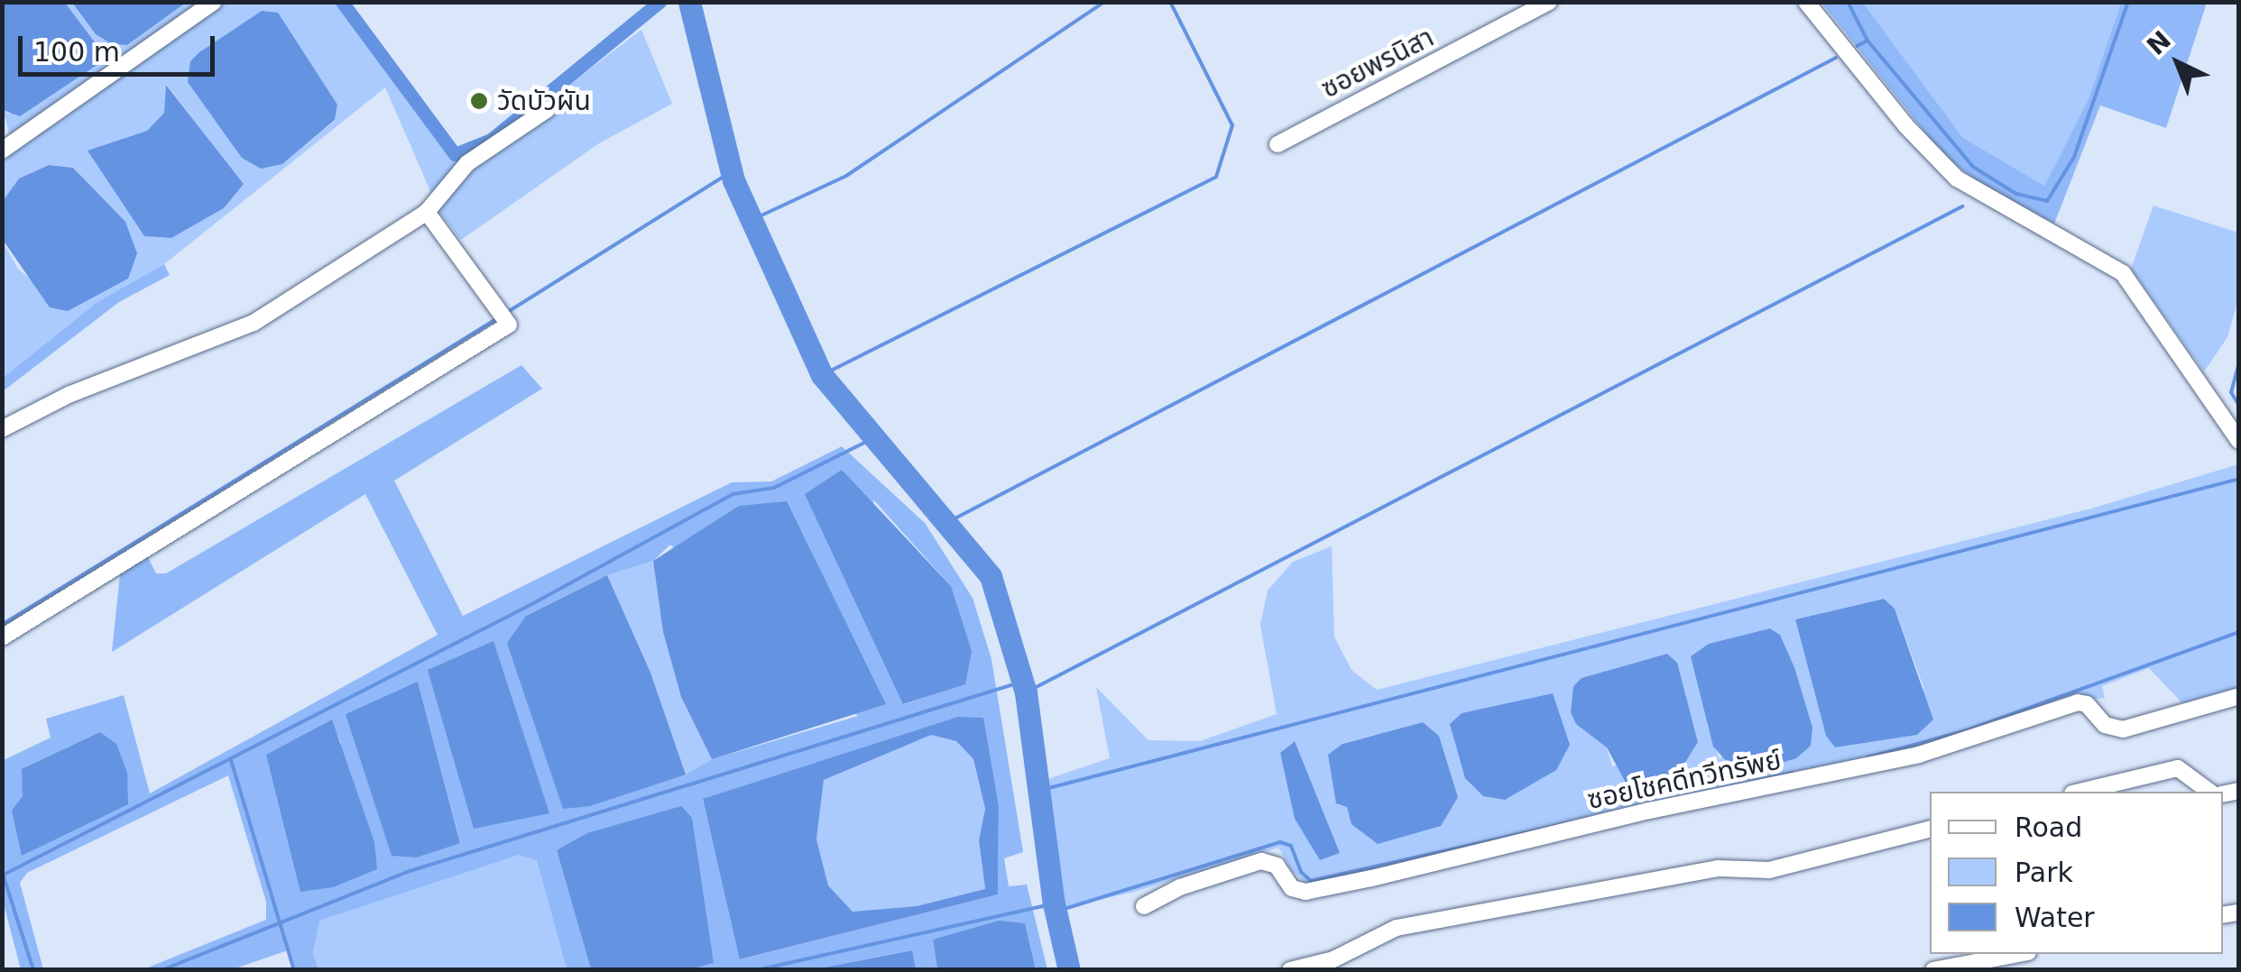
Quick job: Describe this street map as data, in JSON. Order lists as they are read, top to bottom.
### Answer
{
  "streets": {
    "street": ["ซอยพรนิสา", "ซอยโชคดีทวีทรัพย์"]
  },
  "places": ["วัดบัวผัน"],
  "legend": ["Road", "Park", "Water"],
  "scale_bar": "100 m",
  "north": "top left"
}
